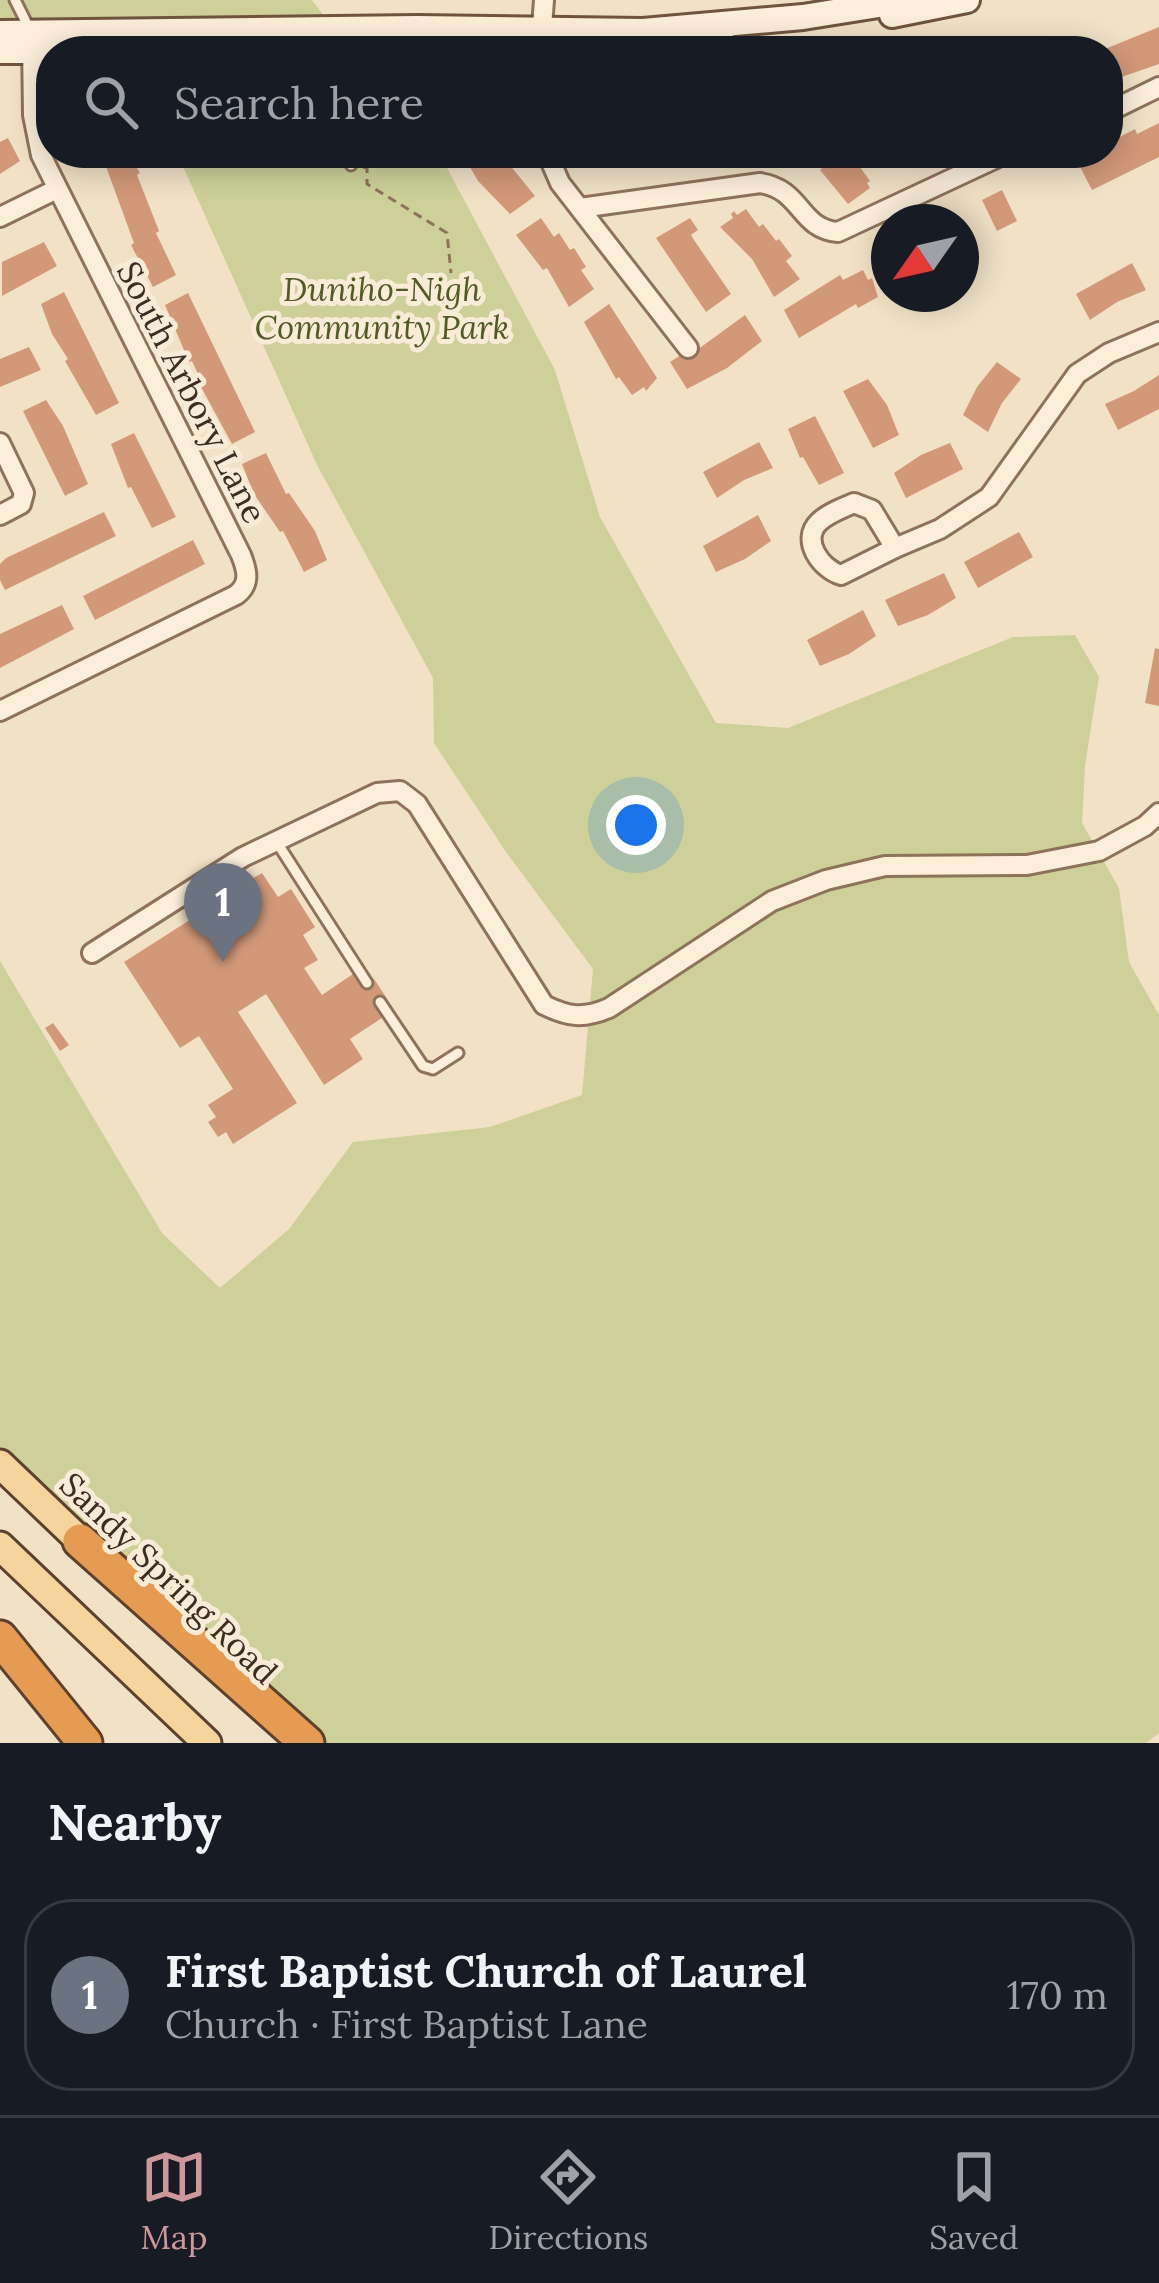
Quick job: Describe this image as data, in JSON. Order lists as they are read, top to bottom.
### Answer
{
  "streets": {
    "main road": ["Sandy Spring Road"],
    "street": ["South Arbory Lane"]
  },
  "parks": ["Duniho-Nigh Community Park"],
  "north": "bottom left",
  "page": {
    "search": "Search here",
    "pins": "1",
    "heading": "Nearby",
    "list": [
      {
        "mark": "1",
        "name": "First Baptist Church of Laurel",
        "note": "Church · First Baptist Lane",
        "value": "170 m"
      }
    ],
    "nav": ["Map", "Directions", "Saved"]
  }
}
